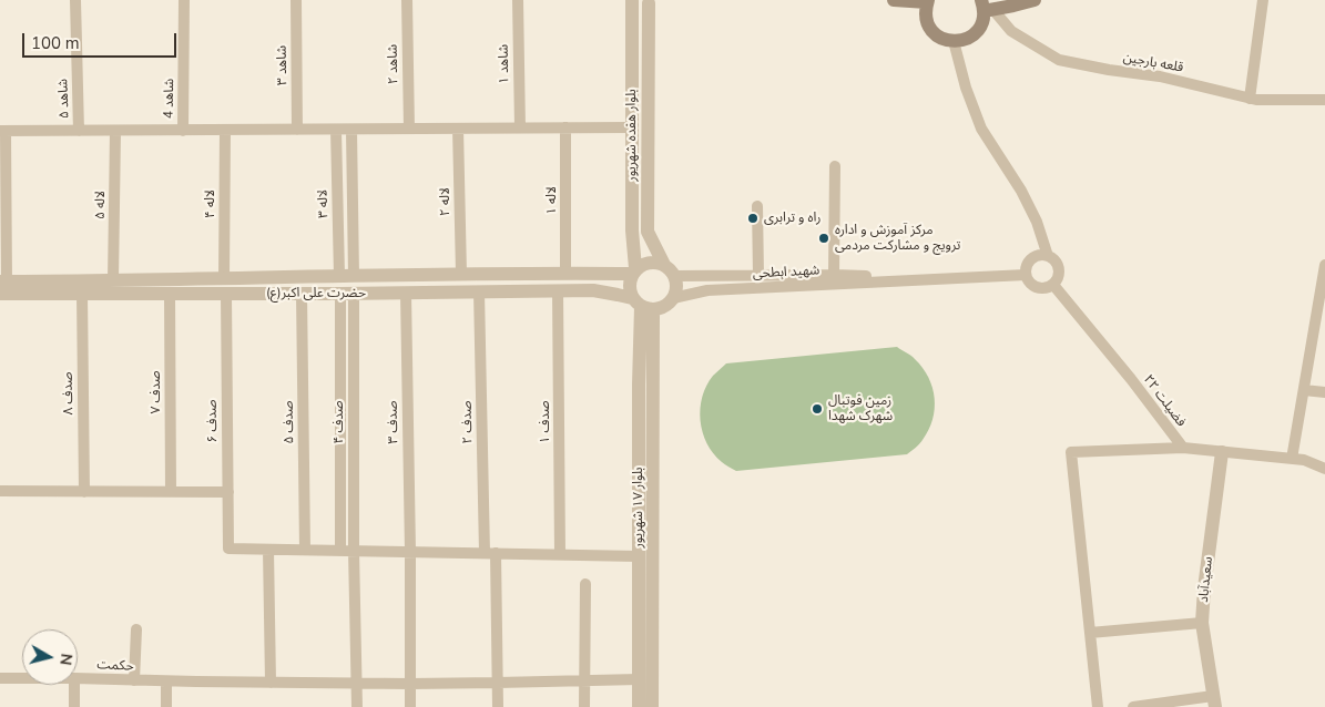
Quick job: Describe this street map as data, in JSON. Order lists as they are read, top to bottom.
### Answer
{
  "streets": {
    "street": [
      "قلعه بارجین",
      "شاهد ۲",
      "شاهد ۱",
      "شاهد ۳",
      "شاهد ۵",
      "شاهد 4",
      "بلوار هفده شهریور",
      "لاله ۱",
      "لاله ۲",
      "لاله ۴",
      "لاله ۳",
      "لاله ۵",
      "شهید ابطحی",
      "حضرت علی اکبر(ع)",
      "صدف ۷",
      "صدف ۸",
      "فضیلت ۲۲",
      "صدف ۶",
      "صدف ۵",
      "صدف ۴",
      "صدف ۳",
      "صدف ۲",
      "صدف ۱",
      "بلوار ۱۷ شهریور",
      "سعیدآباد",
      "حکمت"
    ]
  },
  "crossings": [
    ["بلوار هفده شهریور", "شهید ابطحی"],
    ["بلوار هفده شهریور", "حضرت علی اکبر(ع)"],
    ["بلوار هفده شهریور", "بلوار ۱۷ شهریور"],
    ["لاله ۱", "حضرت علی اکبر(ع)"],
    ["لاله ۲", "حضرت علی اکبر(ع)"],
    ["لاله ۴", "حضرت علی اکبر(ع)"],
    ["لاله ۳", "حضرت علی اکبر(ع)"],
    ["لاله ۵", "حضرت علی اکبر(ع)"],
    ["شهید ابطحی", "حضرت علی اکبر(ع)"],
    ["شهید ابطحی", "فضیلت ۲۲"],
    ["شهید ابطحی", "بلوار ۱۷ شهریور"],
    ["حضرت علی اکبر(ع)", "صدف ۷"],
    ["حضرت علی اکبر(ع)", "صدف ۸"],
    ["حضرت علی اکبر(ع)", "صدف ۶"],
    ["حضرت علی اکبر(ع)", "صدف ۵"],
    ["حضرت علی اکبر(ع)", "صدف ۴"],
    ["حضرت علی اکبر(ع)", "صدف ۳"],
    ["حضرت علی اکبر(ع)", "صدف ۲"],
    ["حضرت علی اکبر(ع)", "صدف ۱"],
    ["حضرت علی اکبر(ع)", "بلوار ۱۷ شهریور"],
    ["فضیلت ۲۲", "سعیدآباد"],
    ["صدف ۴", "حکمت"],
    ["صدف ۳", "حکمت"],
    ["صدف ۲", "حکمت"],
    ["بلوار ۱۷ شهریور", "حکمت"]
  ],
  "places": ["راه و ترابری", "مرکز آموزش و اداره ترویج و مشارکت مردمی", "زمین فوتبال شهرک شهدا"],
  "scale_bar": "100 m",
  "north": "right"
}
